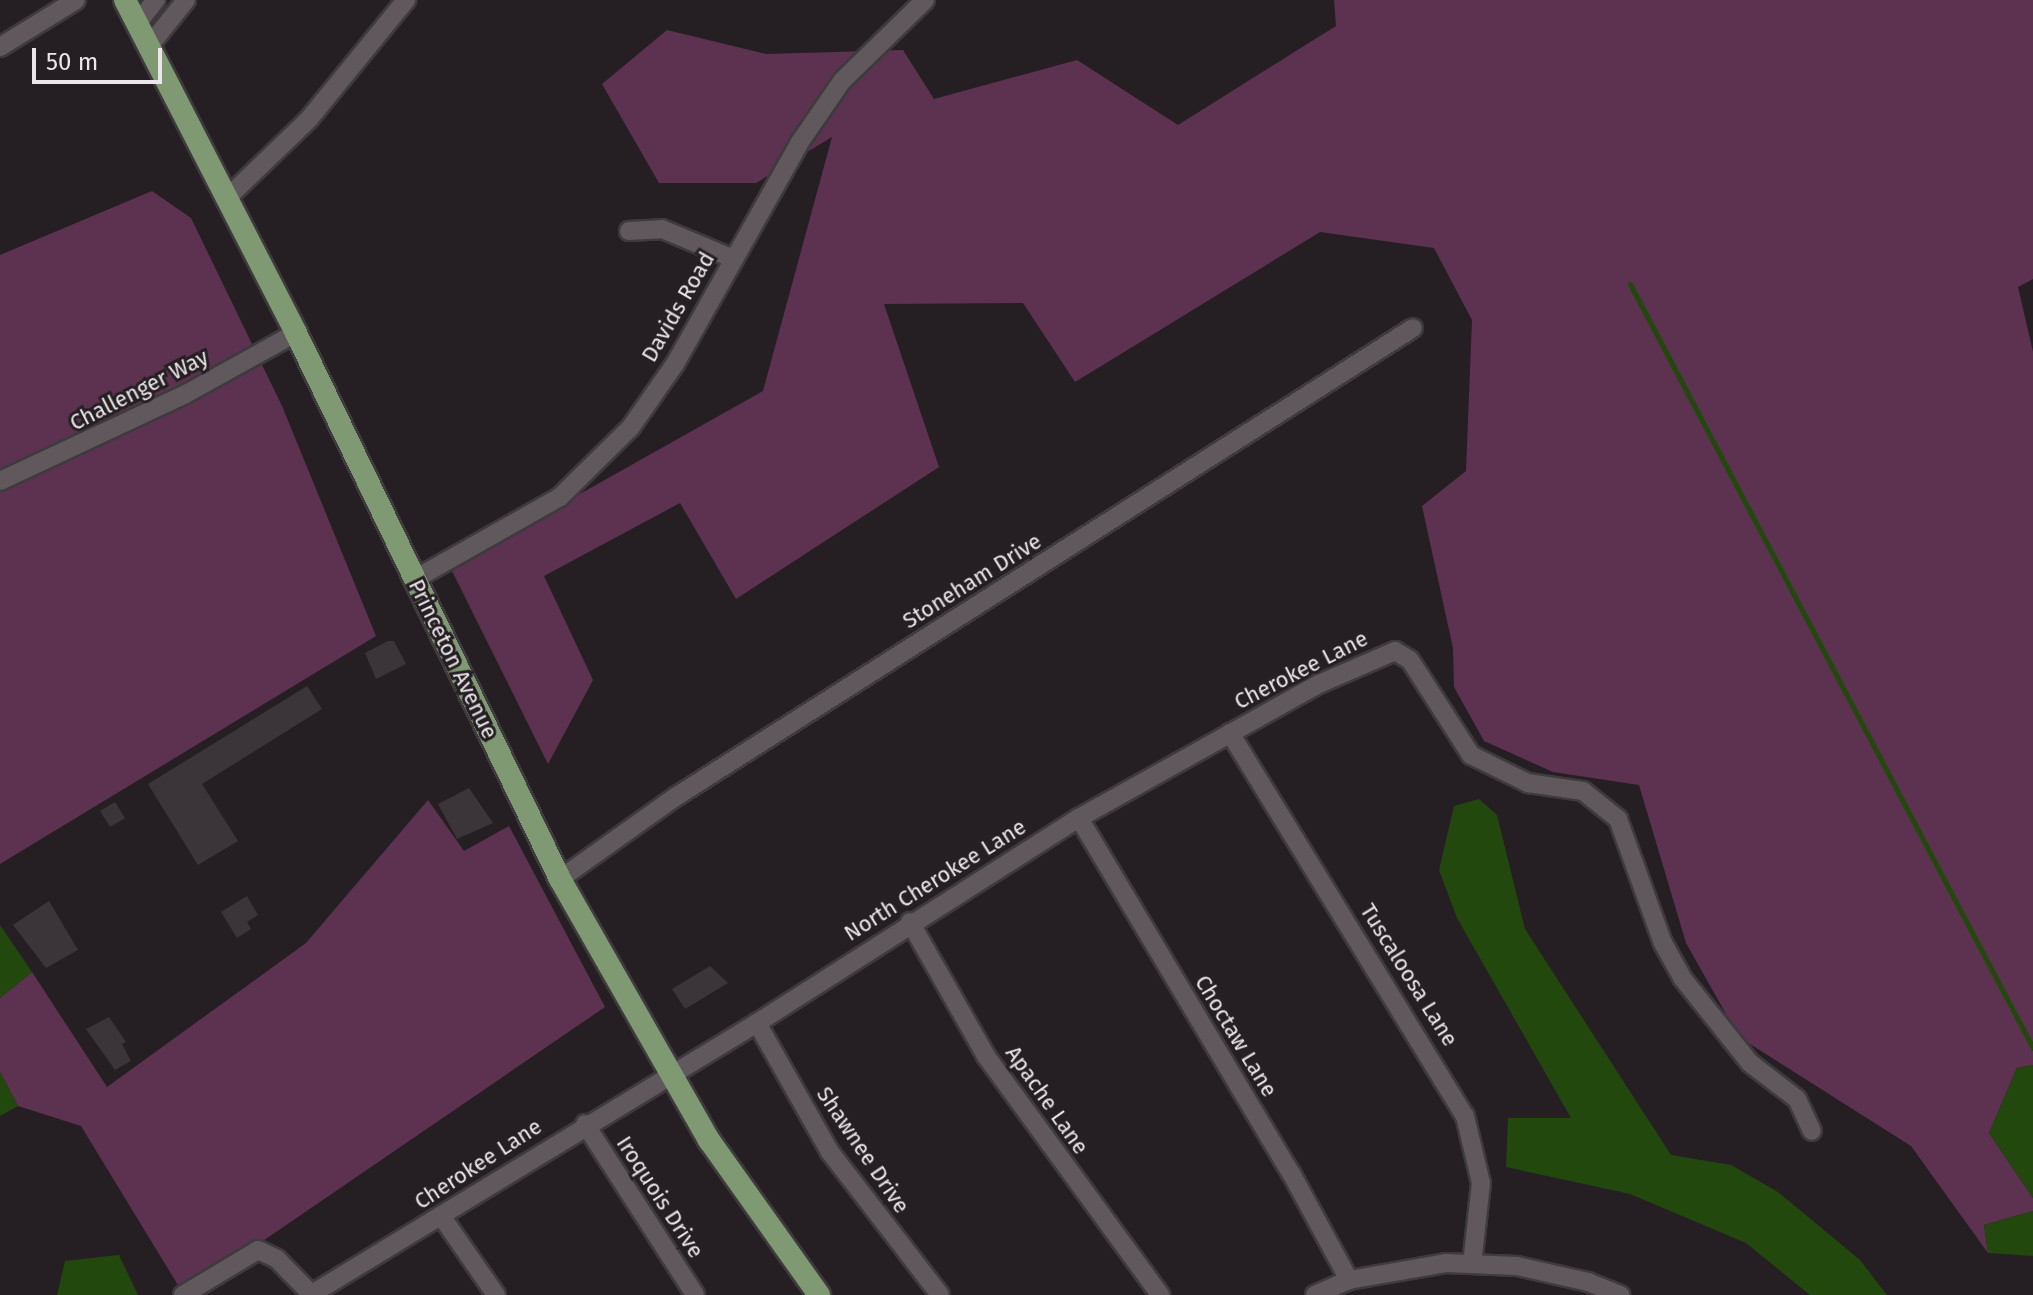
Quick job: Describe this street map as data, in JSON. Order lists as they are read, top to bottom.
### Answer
{
  "streets": {
    "main road": ["Princeton Avenue"],
    "street": [
      "Davids Road",
      "Challenger Way",
      "Stoneham Drive",
      "Cherokee Lane",
      "North Cherokee Lane",
      "Tuscaloosa Lane",
      "Choctaw Lane",
      "Apache Lane",
      "Shawnee Drive",
      "Iroquois Drive"
    ]
  },
  "crossings": [
    ["Davids Road", "Princeton Avenue"],
    ["Challenger Way", "Princeton Avenue"],
    ["Stoneham Drive", "Princeton Avenue"],
    ["Princeton Avenue", "Cherokee Lane"],
    ["Princeton Avenue", "North Cherokee Lane"],
    ["Cherokee Lane", "North Cherokee Lane"],
    ["Cherokee Lane", "Tuscaloosa Lane"],
    ["Cherokee Lane", "Iroquois Drive"],
    ["North Cherokee Lane", "Tuscaloosa Lane"],
    ["North Cherokee Lane", "Choctaw Lane"],
    ["North Cherokee Lane", "Apache Lane"],
    ["North Cherokee Lane", "Shawnee Drive"]
  ],
  "scale_bar": "50 m"
}
